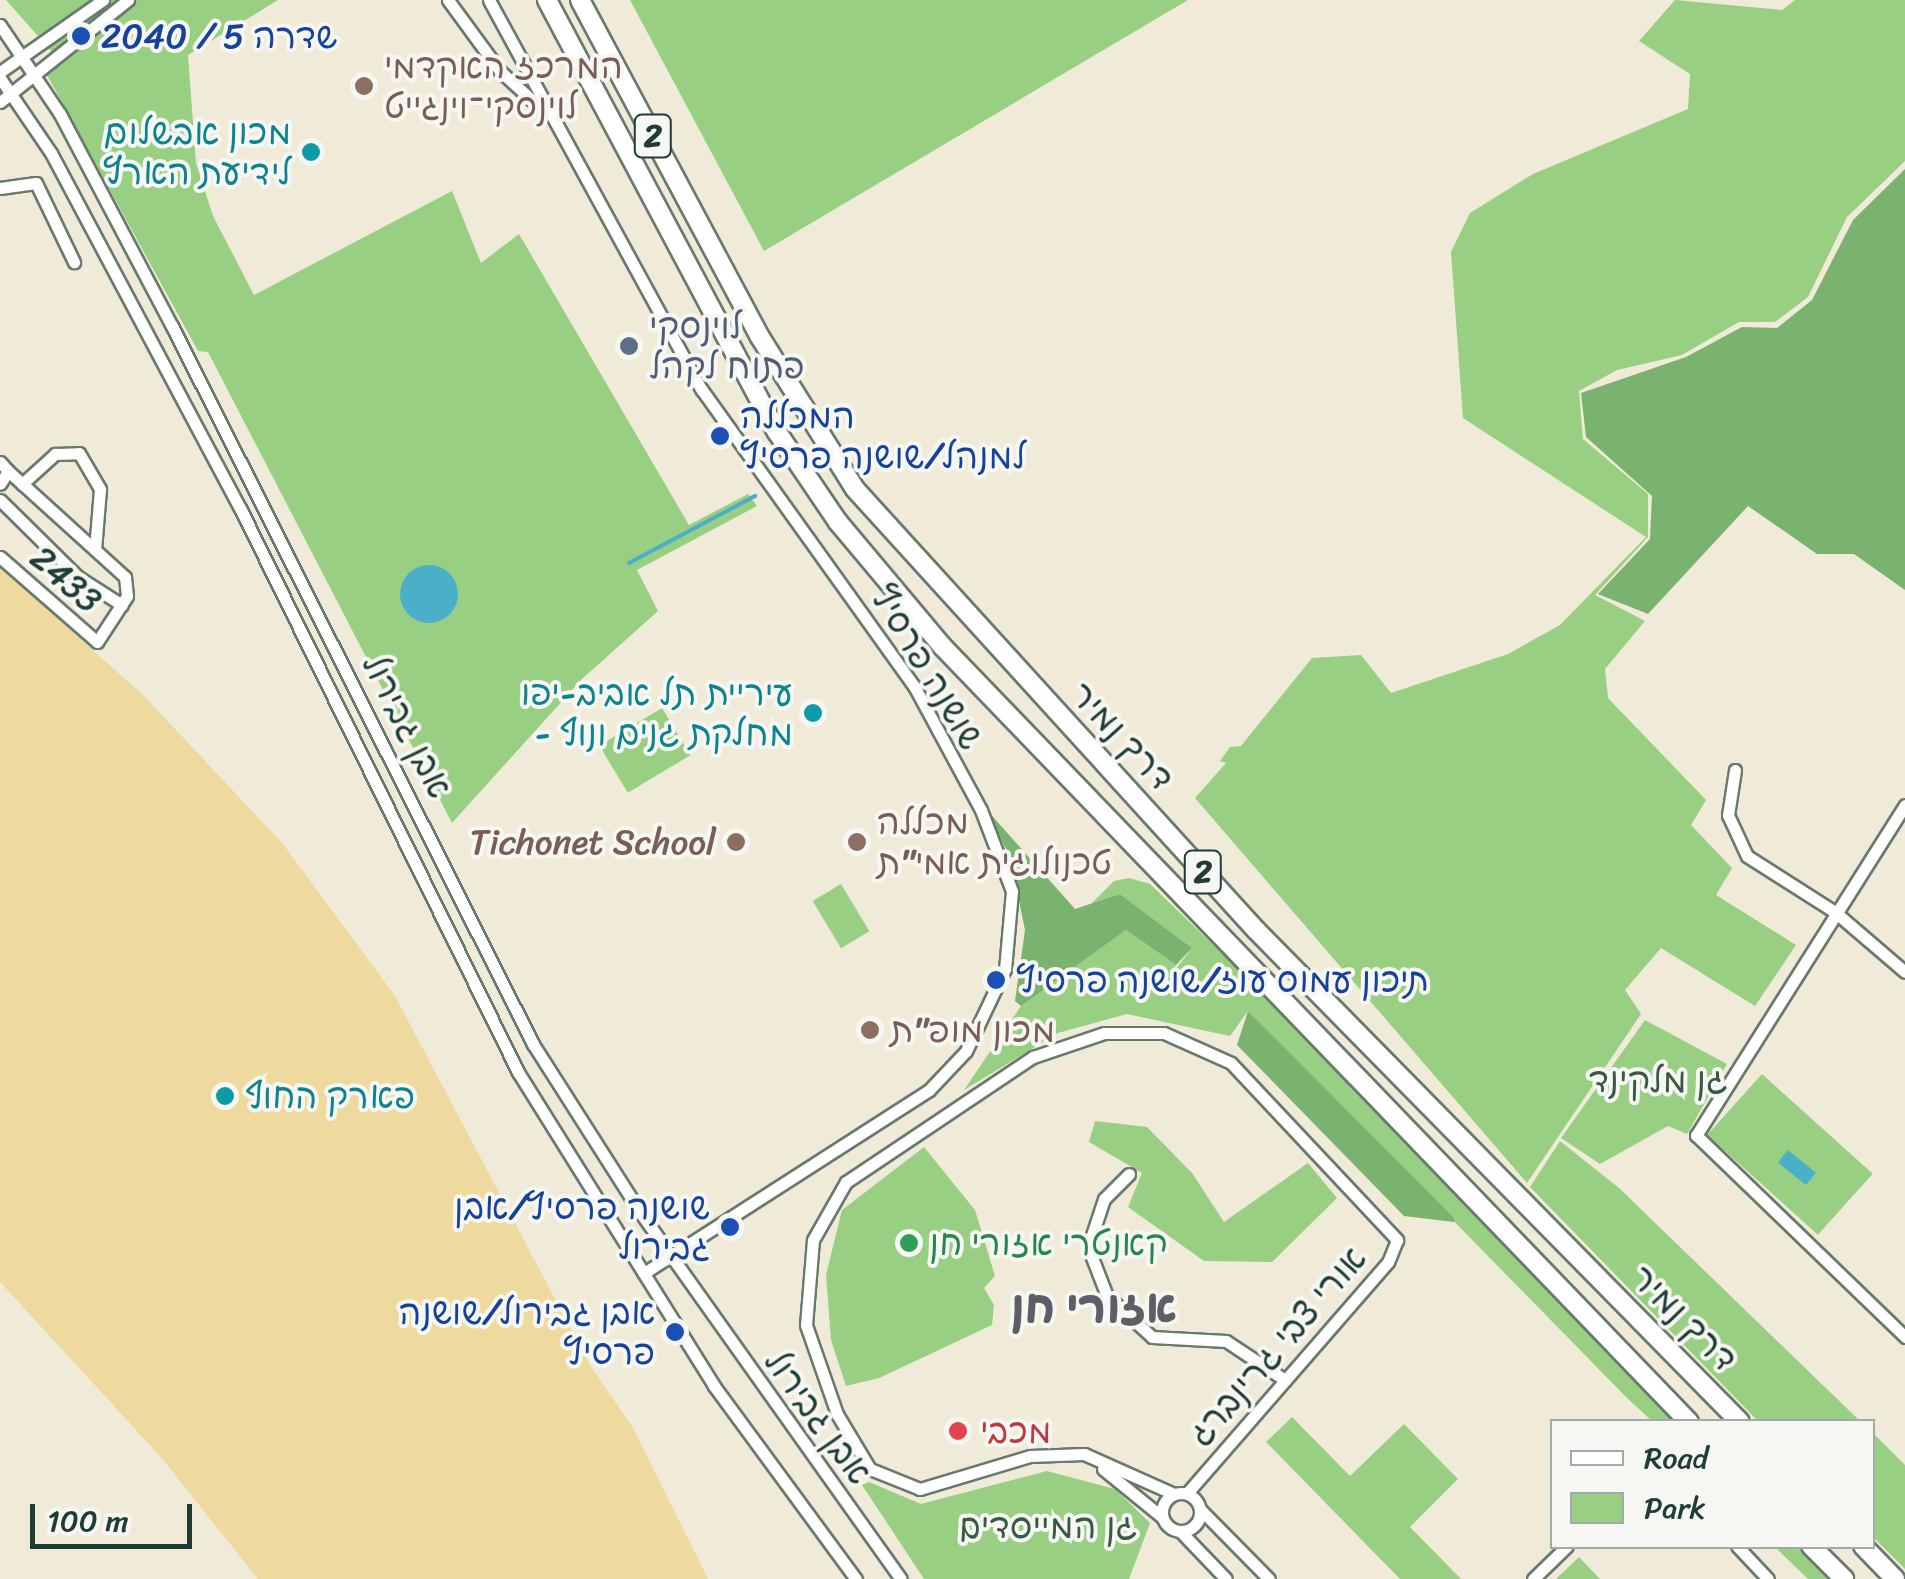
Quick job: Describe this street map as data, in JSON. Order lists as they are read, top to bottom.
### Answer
{
  "streets": {
    "highway": ["2", "דרך נמיר"],
    "street": [
      "2433",
      "שושנה פרסיץ",
      "אבן גבירול",
      "אורי צבי גרינברג"
    ]
  },
  "crossings": [
    ["שושנה פרסיץ", "אבן גבירול"]
  ],
  "districts": ["אזורי חן"],
  "parks": ["גן מלקינד", "גן המייסדים"],
  "places": [
    "שדרה 5 / 2040",
    "המרכז האקדמי לוינסקי־וינגייט",
    "מכון אבשלום לידיעת הארץ",
    "לוינסקי פתוח לקהל",
    "המכללה למנהל/שושנה פרסיץ",
    "עיריית תל אביב-יפו - מחלקת גנים ונוף",
    "Tichonet School",
    "מכללה טכנולוגית אמי\"ת",
    "תיכון עמוס עוז/שושנה פרסיץ",
    "מכון מופ\"ת",
    "פארק החוף",
    "שושנה פרסיץ/אבן גבירול",
    "קאנטרי אזורי חן",
    "אבן גבירול/שושנה פרסיץ",
    "מכבי"
  ],
  "legend": ["Road", "Park"],
  "scale_bar": "100 m"
}
